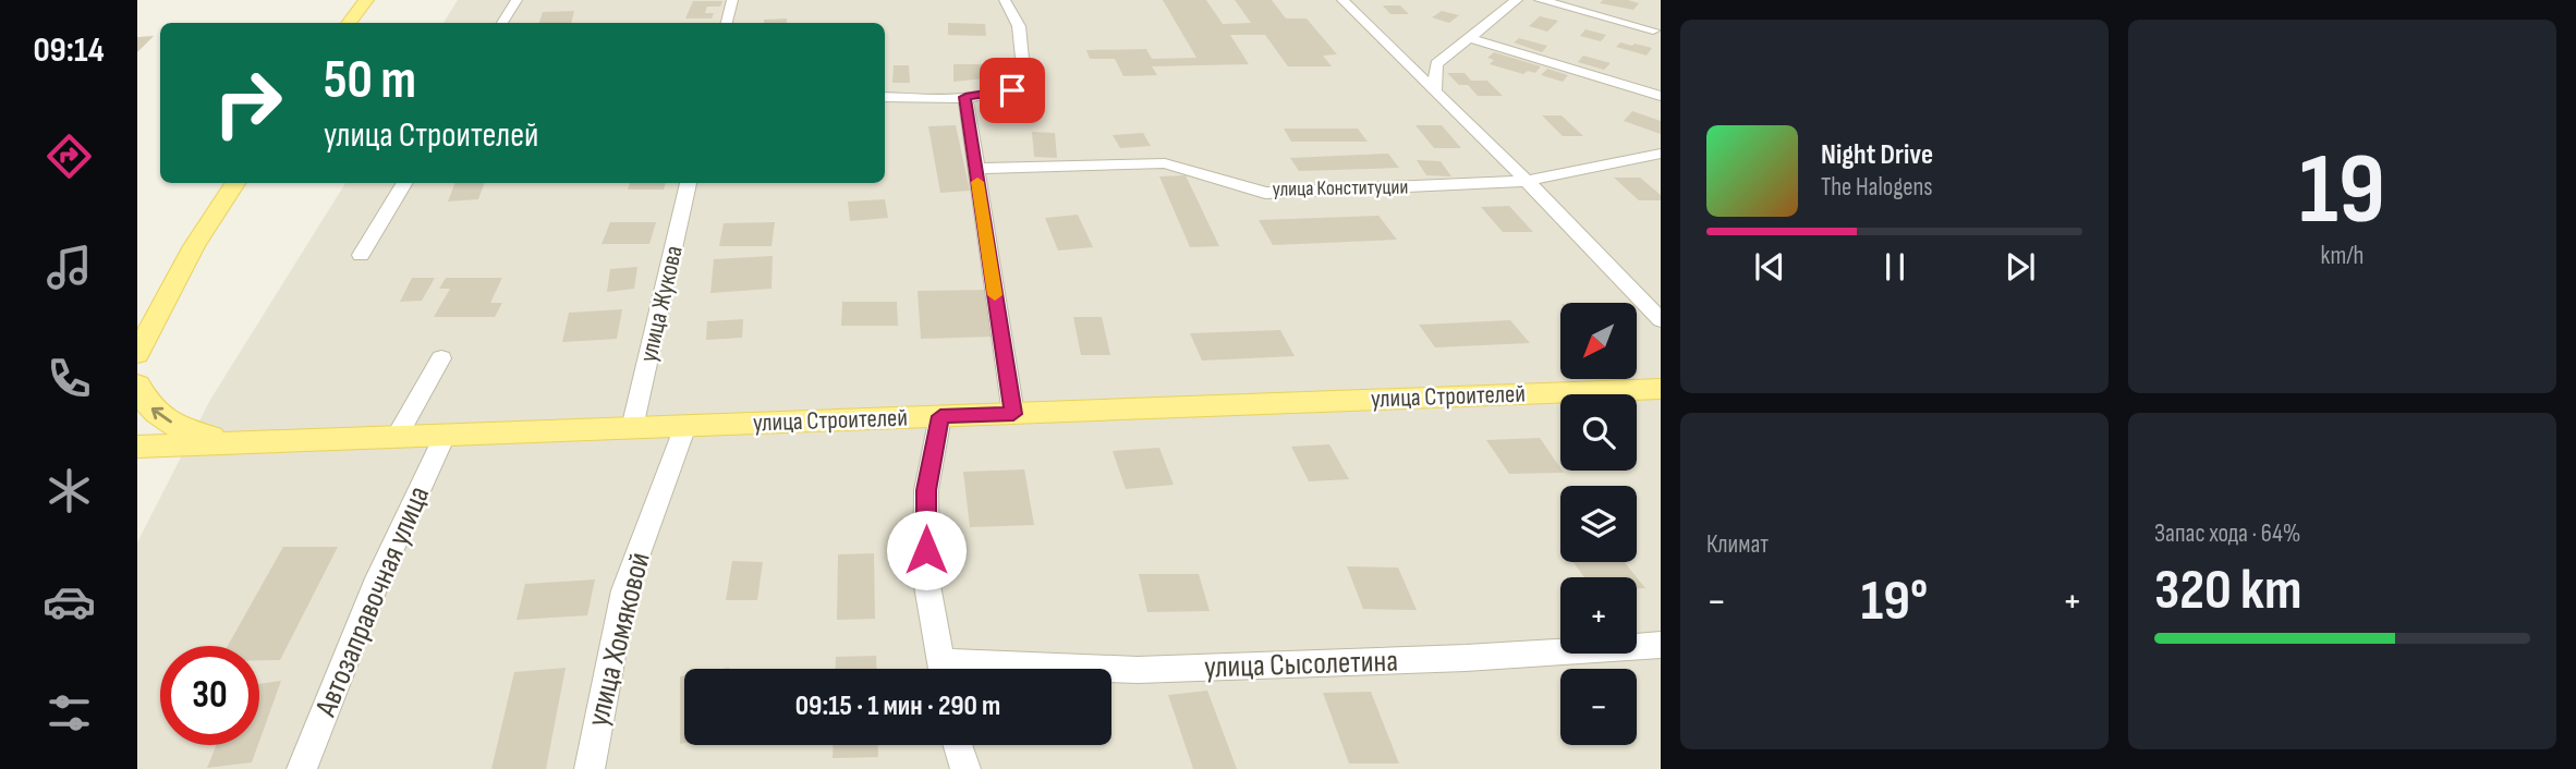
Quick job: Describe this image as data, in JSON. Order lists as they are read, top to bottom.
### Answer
{
  "streets": {
    "main road": ["улица Строителей"],
    "street": [
      "улица Конституции",
      "улица Жукова",
      "Автозаправочная улица",
      "улица Хомяковой",
      "улица Сысолетина"
    ]
  },
  "crossings": [
    ["улица Жукова", "улица Строителей"],
    ["улица Строителей", "Автозаправочная улица"],
    ["улица Строителей", "улица Хомяковой"]
  ],
  "north": "bottom left",
  "page": {
    "tabs": "09:14",
    "tile": [
      ["19", "km/h"],
      "Климат",
      ["Запас хода · 64%", "320 km"]
    ],
    "turn": ["50 m", "улица Строителей"],
    "song": ["Night Drive", "The Halogens"],
    "map_buttons": ["+", "−"],
    "heat": ["−", "19°", "+"],
    "limit": "30",
    "trip": "09:15 · 1 мин · 290 m"
  }
}
